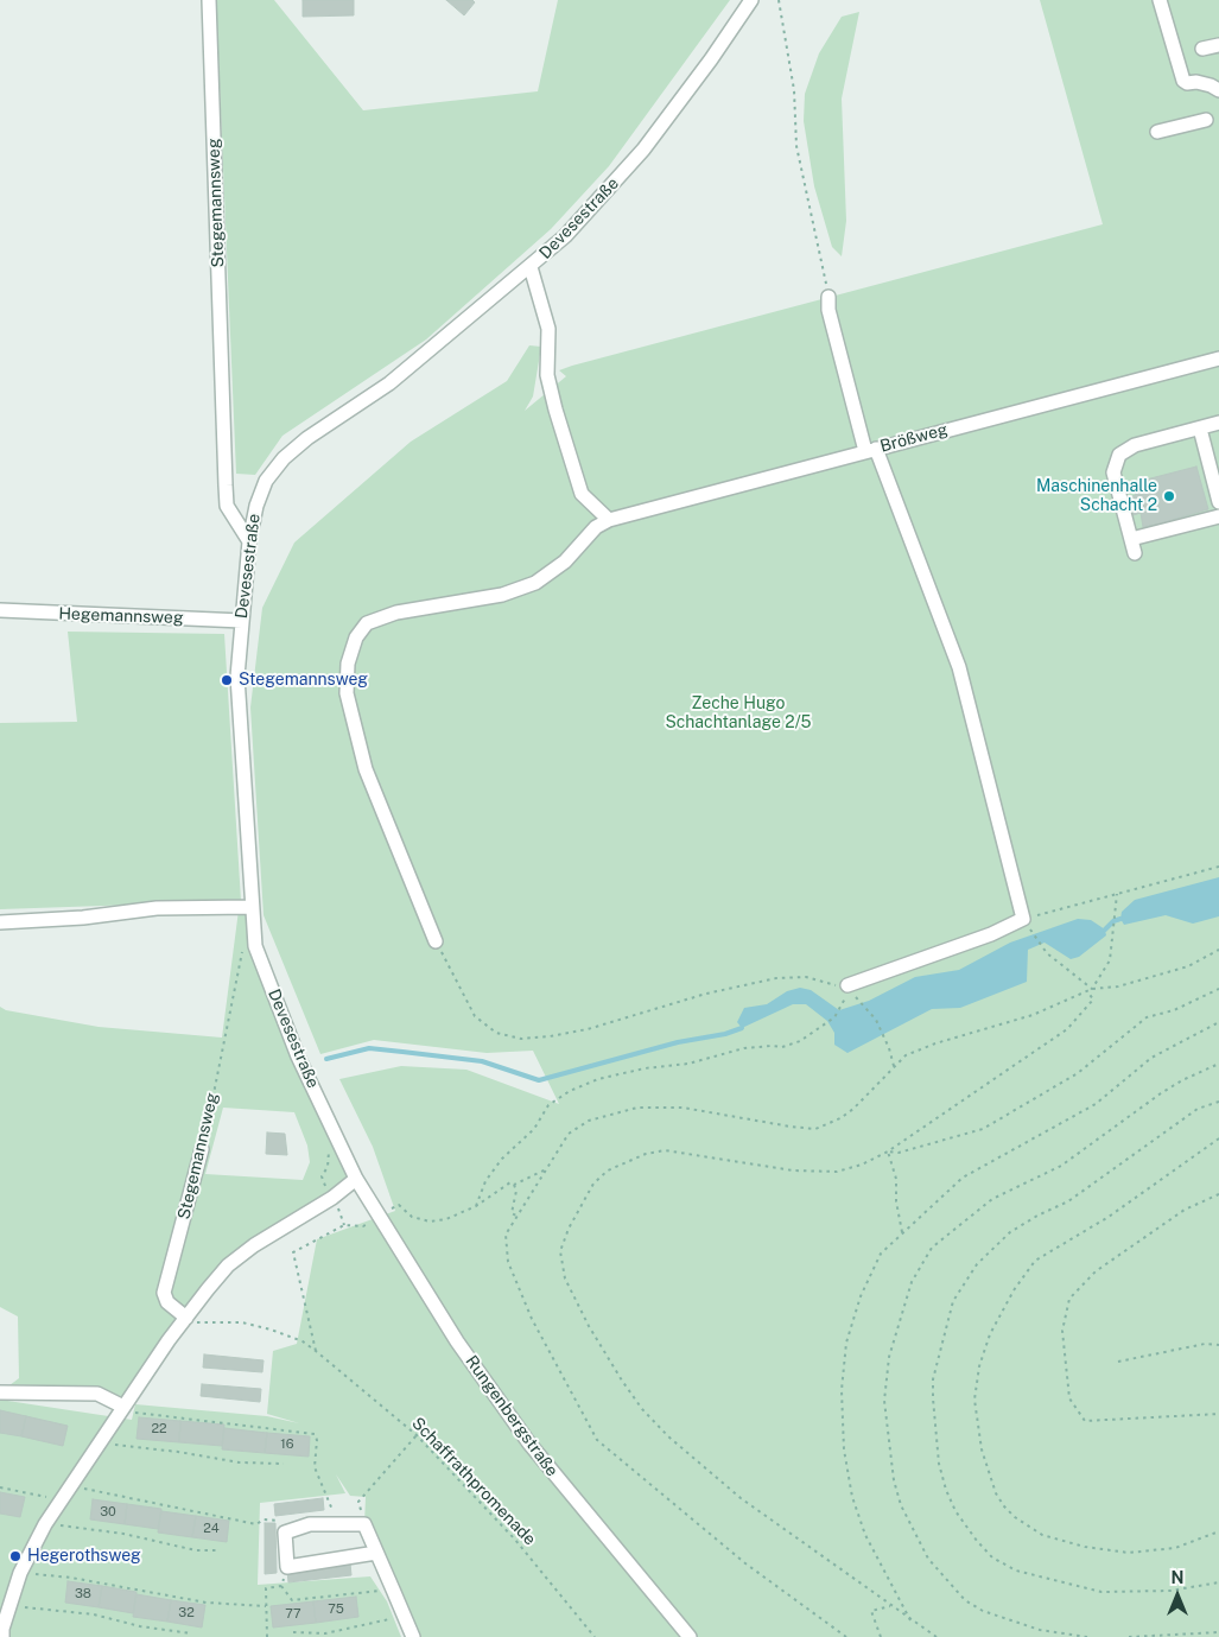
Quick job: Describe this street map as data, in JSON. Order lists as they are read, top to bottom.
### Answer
{
  "streets": {
    "street": [
      "Stegemannsweg",
      "Devesestraße",
      "Brößweg",
      "Hegemannsweg",
      "Rungenbergstraße"
    ],
    "path": ["Schaffrathpromenade"]
  },
  "crossings": [
    ["Stegemannsweg", "Devesestraße"],
    ["Stegemannsweg", "Schaffrathpromenade"],
    ["Devesestraße", "Hegemannsweg"],
    ["Devesestraße", "Rungenbergstraße"]
  ],
  "parks": ["Zeche Hugo Schachtanlage 2/5"],
  "places": ["Maschinenhalle Schacht 2", "Stegemannsweg", "Hegerothsweg"],
  "house_numbers": [
    "22",
    "16",
    "30",
    "24",
    "38",
    "75",
    "32",
    "77"
  ],
  "north": "top"
}
